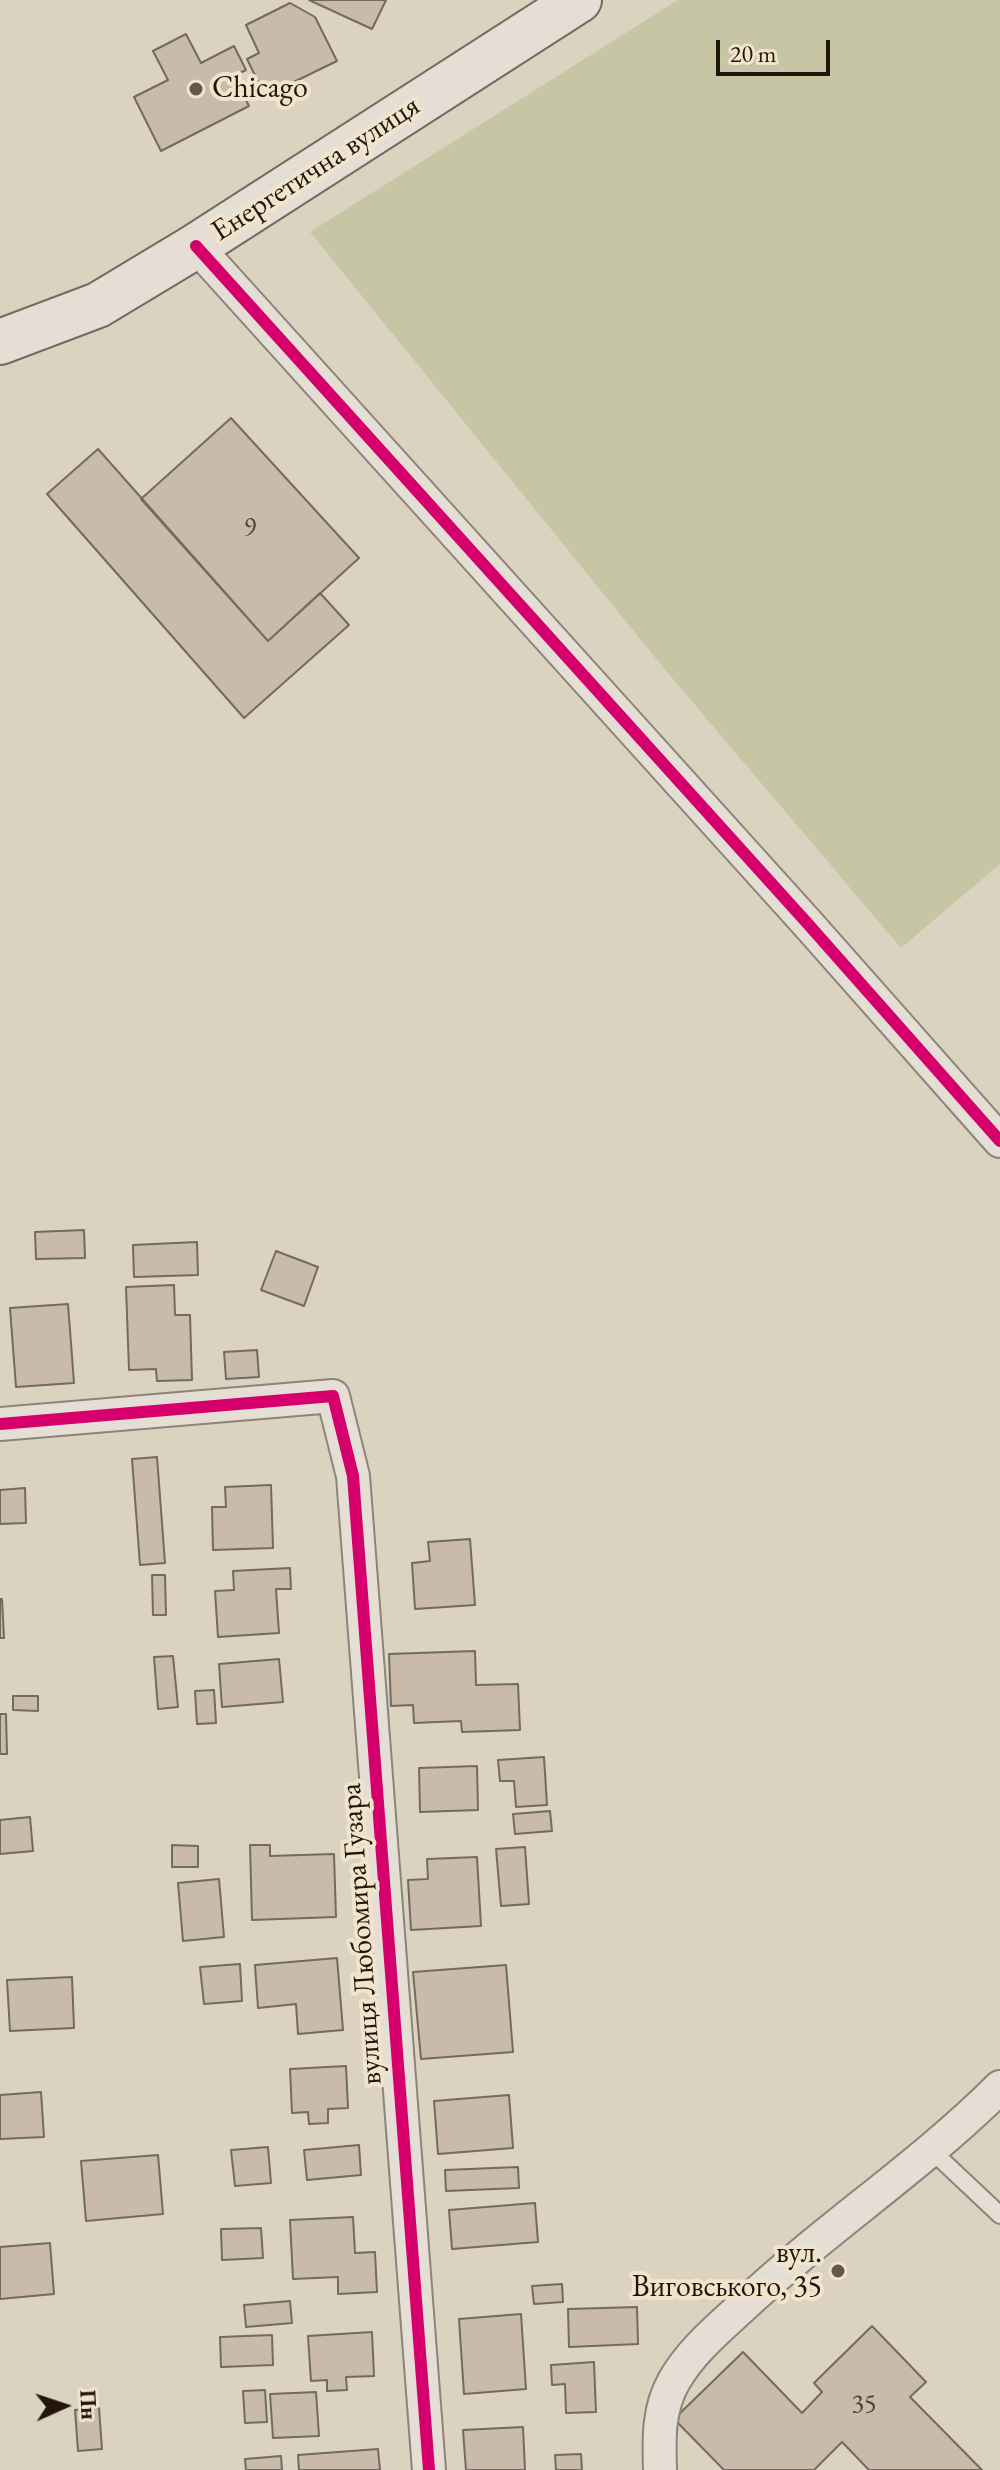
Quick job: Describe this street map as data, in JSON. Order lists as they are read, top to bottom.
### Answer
{
  "streets": {
    "main road": ["Енергетична вулиця"],
    "street": ["вулиця Любомира Гузара"]
  },
  "places": ["Chicago", "вул. Виговського, 35"],
  "house_numbers": ["9", "35"],
  "scale_bar": "20 m",
  "north": "right"
}
